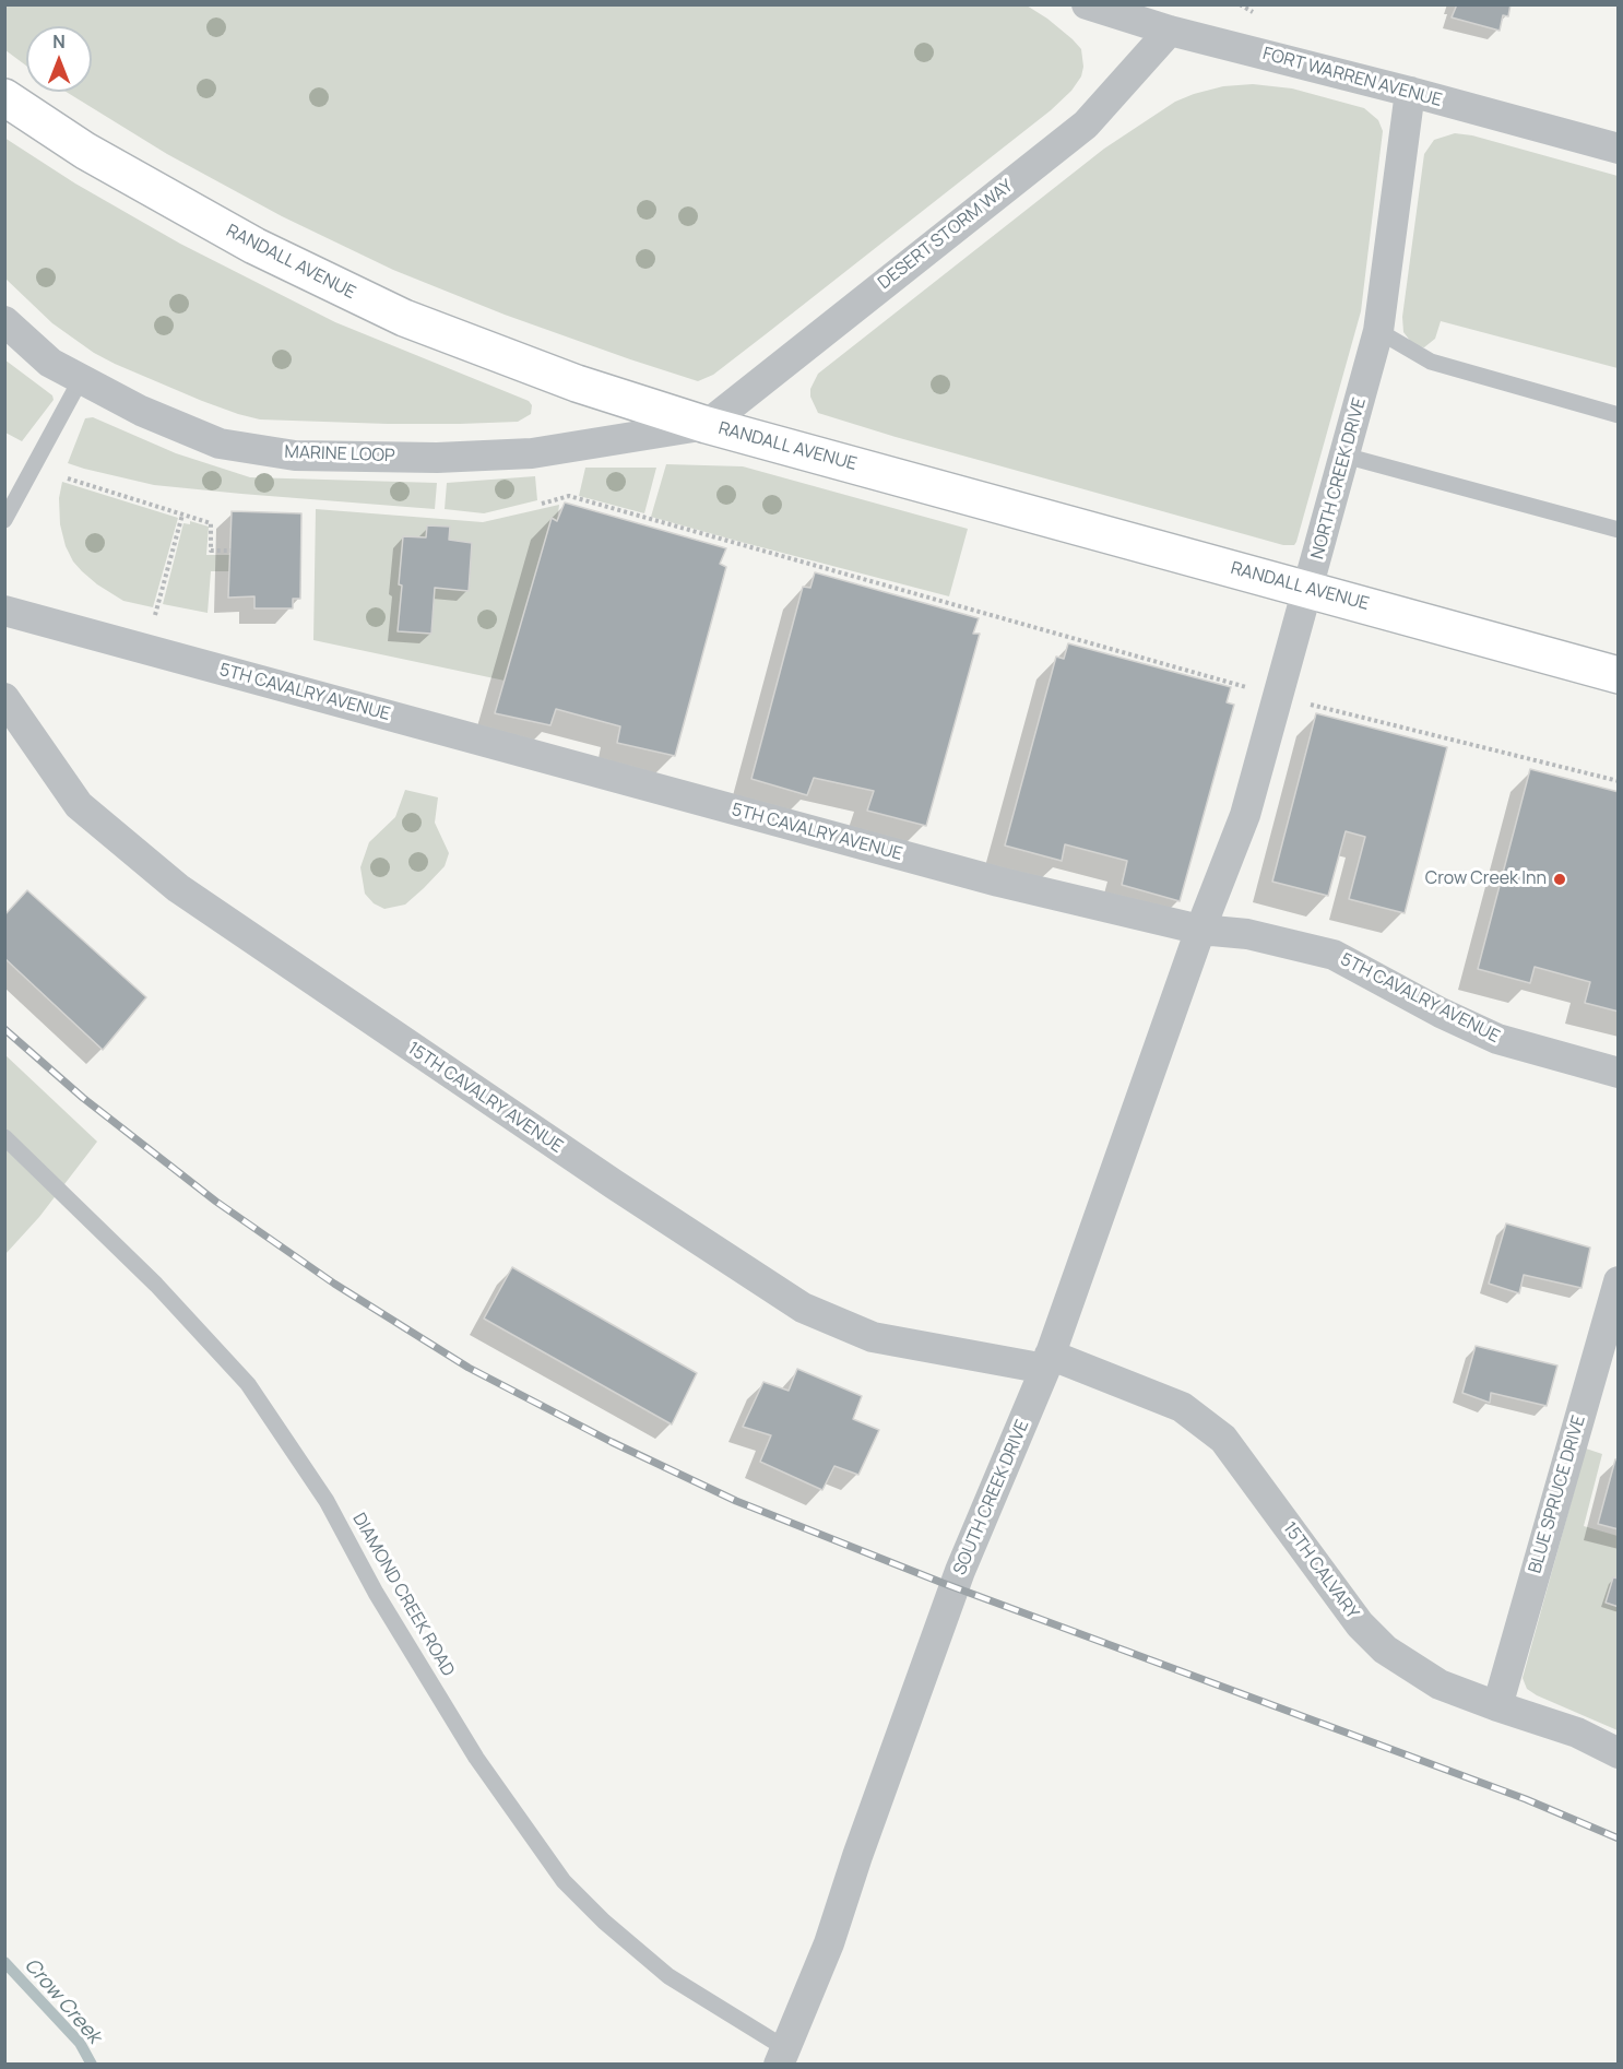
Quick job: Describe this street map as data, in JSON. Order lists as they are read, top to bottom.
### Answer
{
  "streets": {
    "street": [
      "FORT WARREN AVENUE",
      "DESERT STORM WAY",
      "RANDALL AVENUE",
      "MARINE LOOP",
      "NORTH CREEK DRIVE",
      "5TH CAVALRY AVENUE",
      "15TH CAVALRY AVENUE",
      "BLUE SPRUCE DRIVE",
      "SOUTH CREEK DRIVE",
      "15TH CALVARY"
    ],
    "lane": ["DIAMOND CREEK ROAD"]
  },
  "crossings": [
    ["FORT WARREN AVENUE", "DESERT STORM WAY"],
    ["FORT WARREN AVENUE", "NORTH CREEK DRIVE"],
    ["DESERT STORM WAY", "RANDALL AVENUE"],
    ["DESERT STORM WAY", "MARINE LOOP"],
    ["RANDALL AVENUE", "MARINE LOOP"],
    ["RANDALL AVENUE", "NORTH CREEK DRIVE"],
    ["NORTH CREEK DRIVE", "5TH CAVALRY AVENUE"],
    ["NORTH CREEK DRIVE", "SOUTH CREEK DRIVE"],
    ["5TH CAVALRY AVENUE", "SOUTH CREEK DRIVE"],
    ["15TH CAVALRY AVENUE", "SOUTH CREEK DRIVE"],
    ["15TH CAVALRY AVENUE", "15TH CALVARY"],
    ["BLUE SPRUCE DRIVE", "15TH CALVARY"],
    ["SOUTH CREEK DRIVE", "15TH CALVARY"],
    ["SOUTH CREEK DRIVE", "DIAMOND CREEK ROAD"]
  ],
  "water": ["Crow Creek"],
  "places": ["Crow Creek Inn"],
  "north": "top"
}
